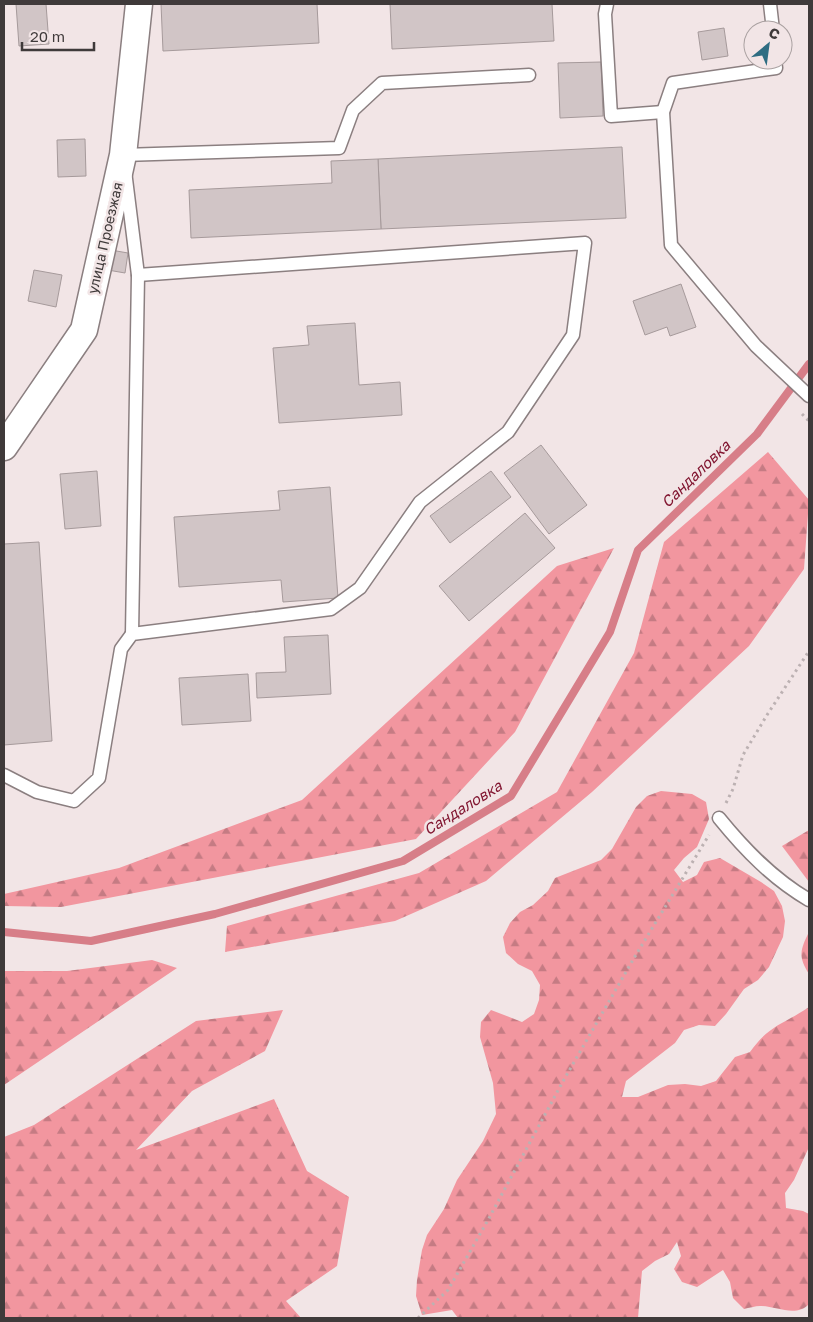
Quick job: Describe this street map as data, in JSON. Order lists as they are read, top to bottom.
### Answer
{
  "streets": {
    "street": ["улица Проезжая"]
  },
  "water": ["Сандаловка"],
  "scale_bar": "20 m",
  "north": "top right"
}
